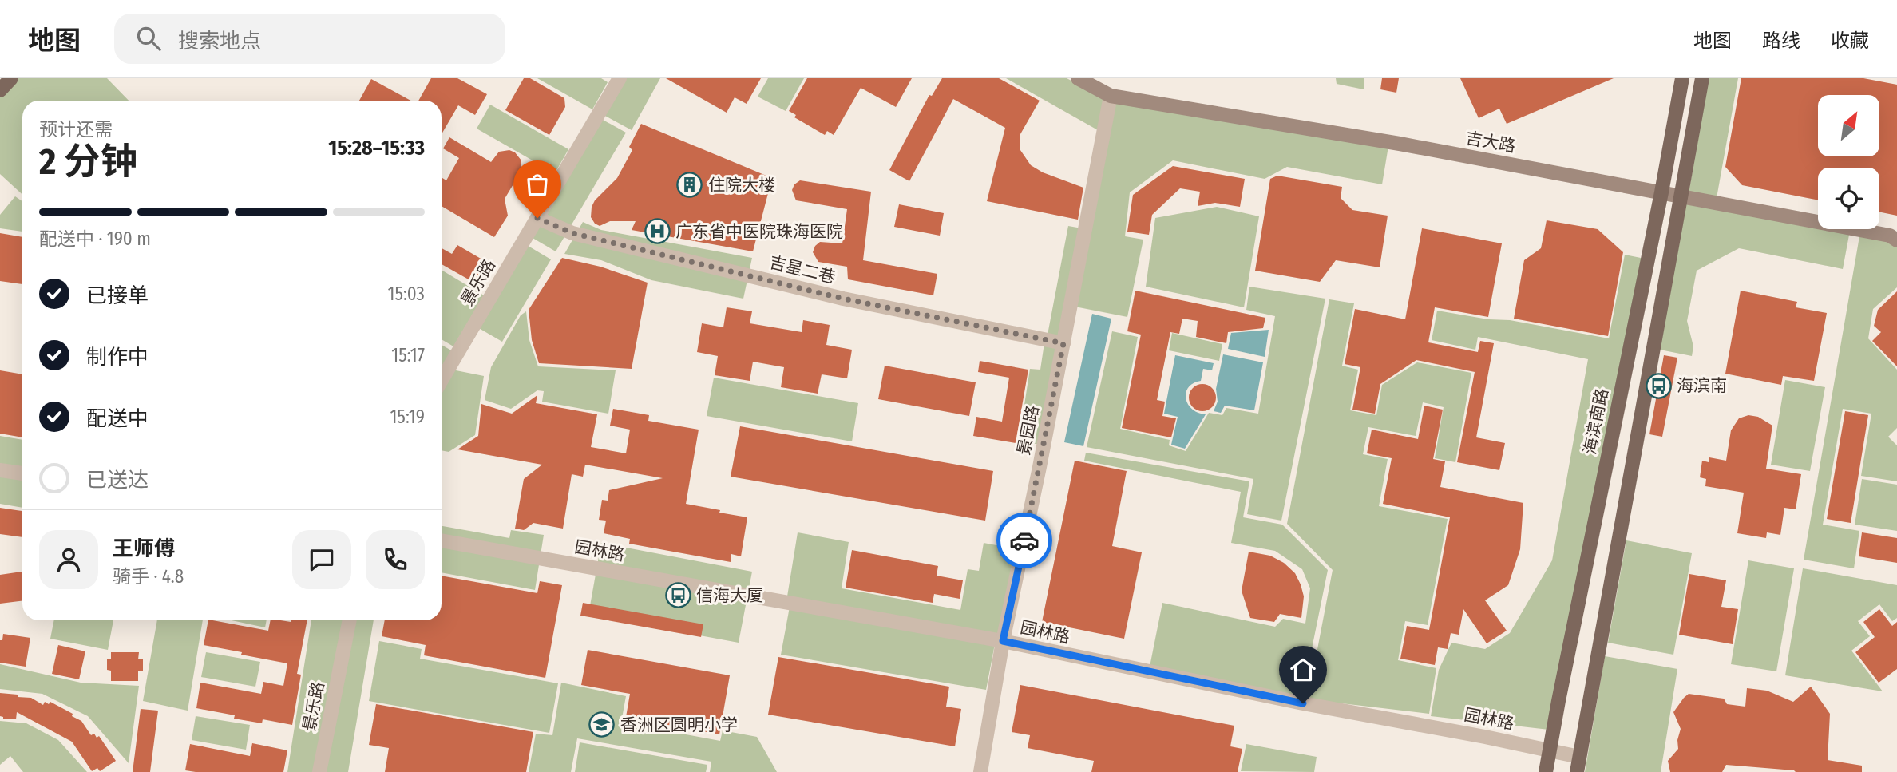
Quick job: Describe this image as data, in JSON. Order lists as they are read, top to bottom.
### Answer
{
  "streets": {
    "main road": ["吉大路", "海滨南路"],
    "street": [
      "吉星二巷",
      "景乐路",
      "景园路",
      "园林路"
    ]
  },
  "crossings": [
    ["吉大路", "海滨南路"],
    ["吉大路", "景园路"],
    ["吉星二巷", "景乐路"],
    ["吉星二巷", "景园路"],
    ["海滨南路", "园林路"],
    ["景园路", "园林路"]
  ],
  "places": {
    "building": ["住院大楼"],
    "hospital": ["广东省中医院珠海医院"],
    "bus stop": ["海滨南", "信海大厦"],
    "school or university": ["香洲区圆明小学"]
  },
  "north": "top right",
  "page": {
    "header": "地图",
    "search": "搜索地点",
    "nav": ["地图", "路线", "收藏"],
    "heading": ["2 分钟", "预计还需", "15:28–15:33"],
    "panel": ["王师傅", "骑手 · 4.8"],
    "bar": "配送中 · 190 m",
    "list": [
      ["已接单", "15:03"],
      ["制作中", "15:17"],
      ["配送中", "15:19"],
      "已送达"
    ]
  }
}
